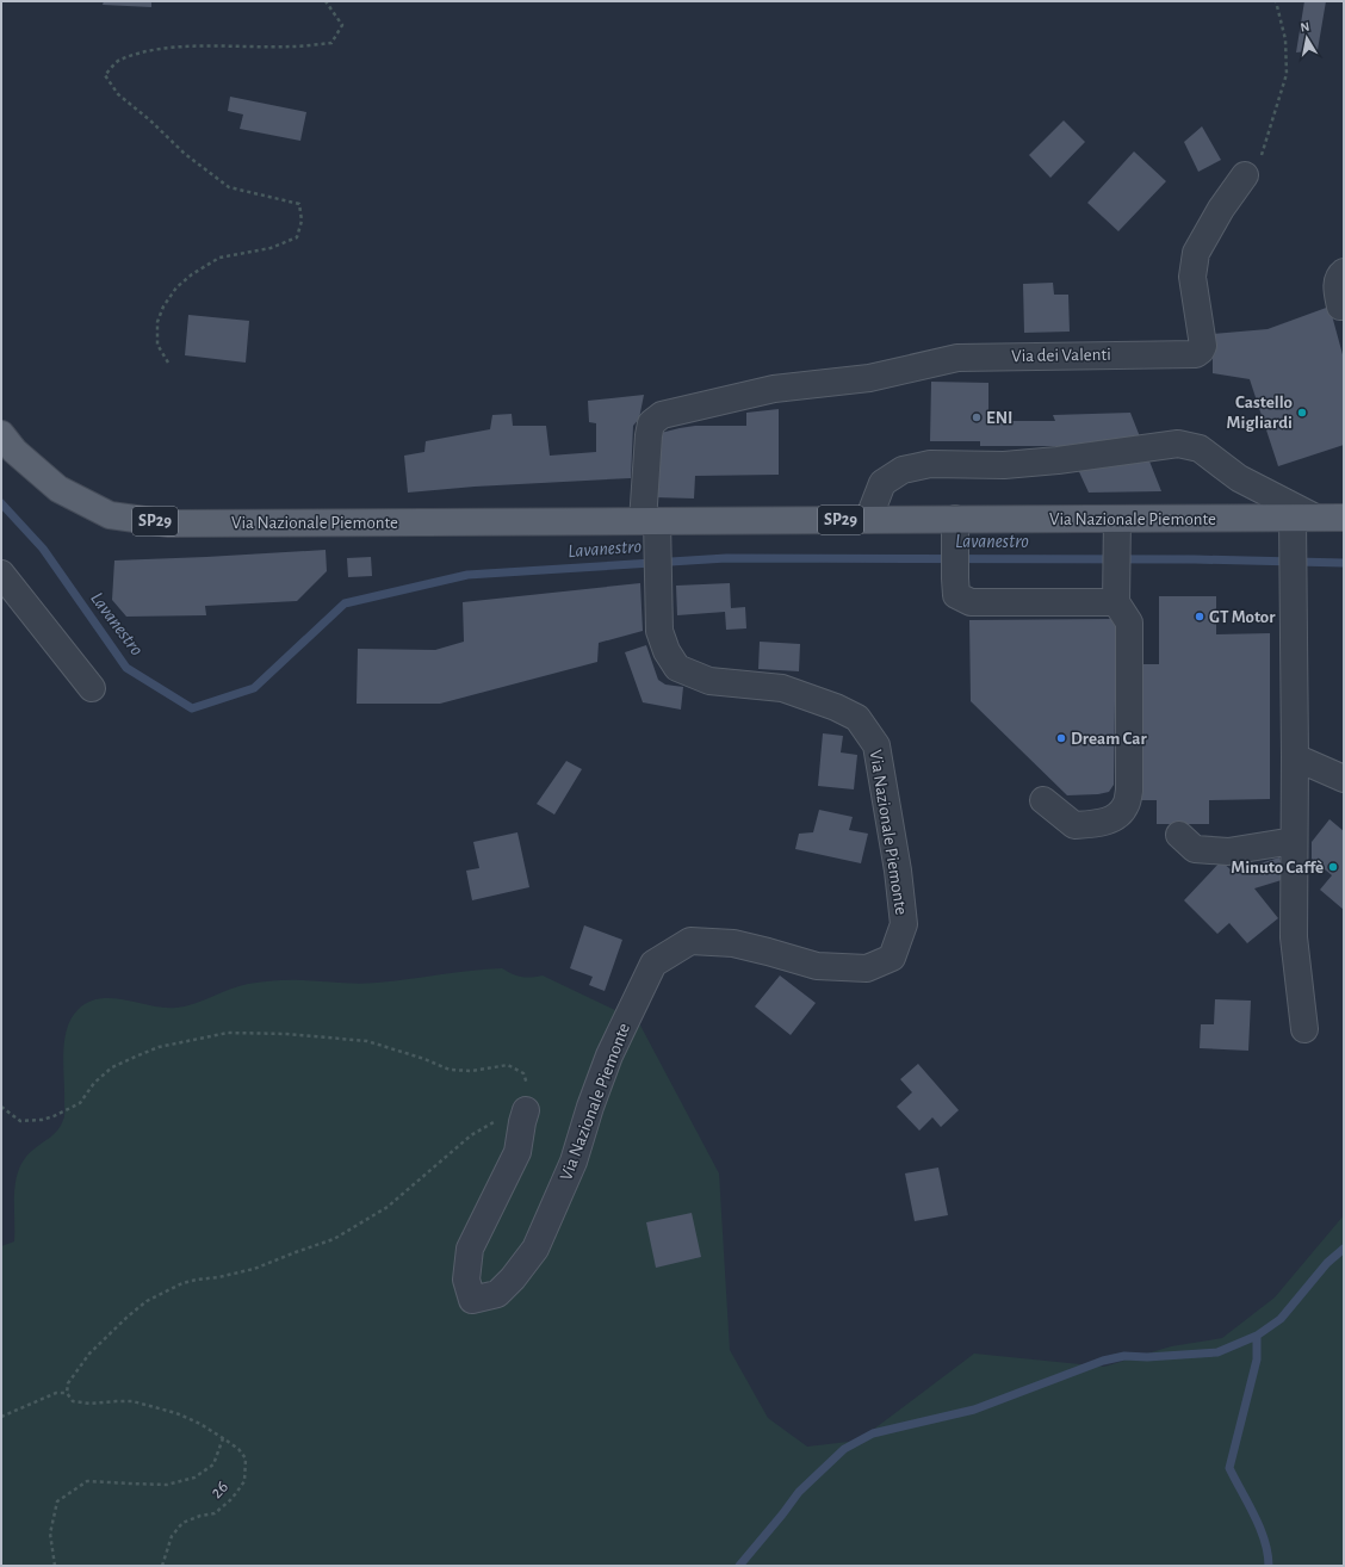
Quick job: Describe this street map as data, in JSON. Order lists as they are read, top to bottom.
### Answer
{
  "streets": {
    "main road": ["Via Nazionale Piemonte", "SP29"],
    "street": ["Via dei Valenti"],
    "path": ["26"]
  },
  "crossings": [
    ["Via dei Valenti", "Via Nazionale Piemonte"]
  ],
  "water": ["Lavanestro"],
  "places": [
    "Castello Migliardi",
    "ENI",
    "GT Motor",
    "Dream Car",
    "Minuto Caffè"
  ],
  "north": "top"
}
